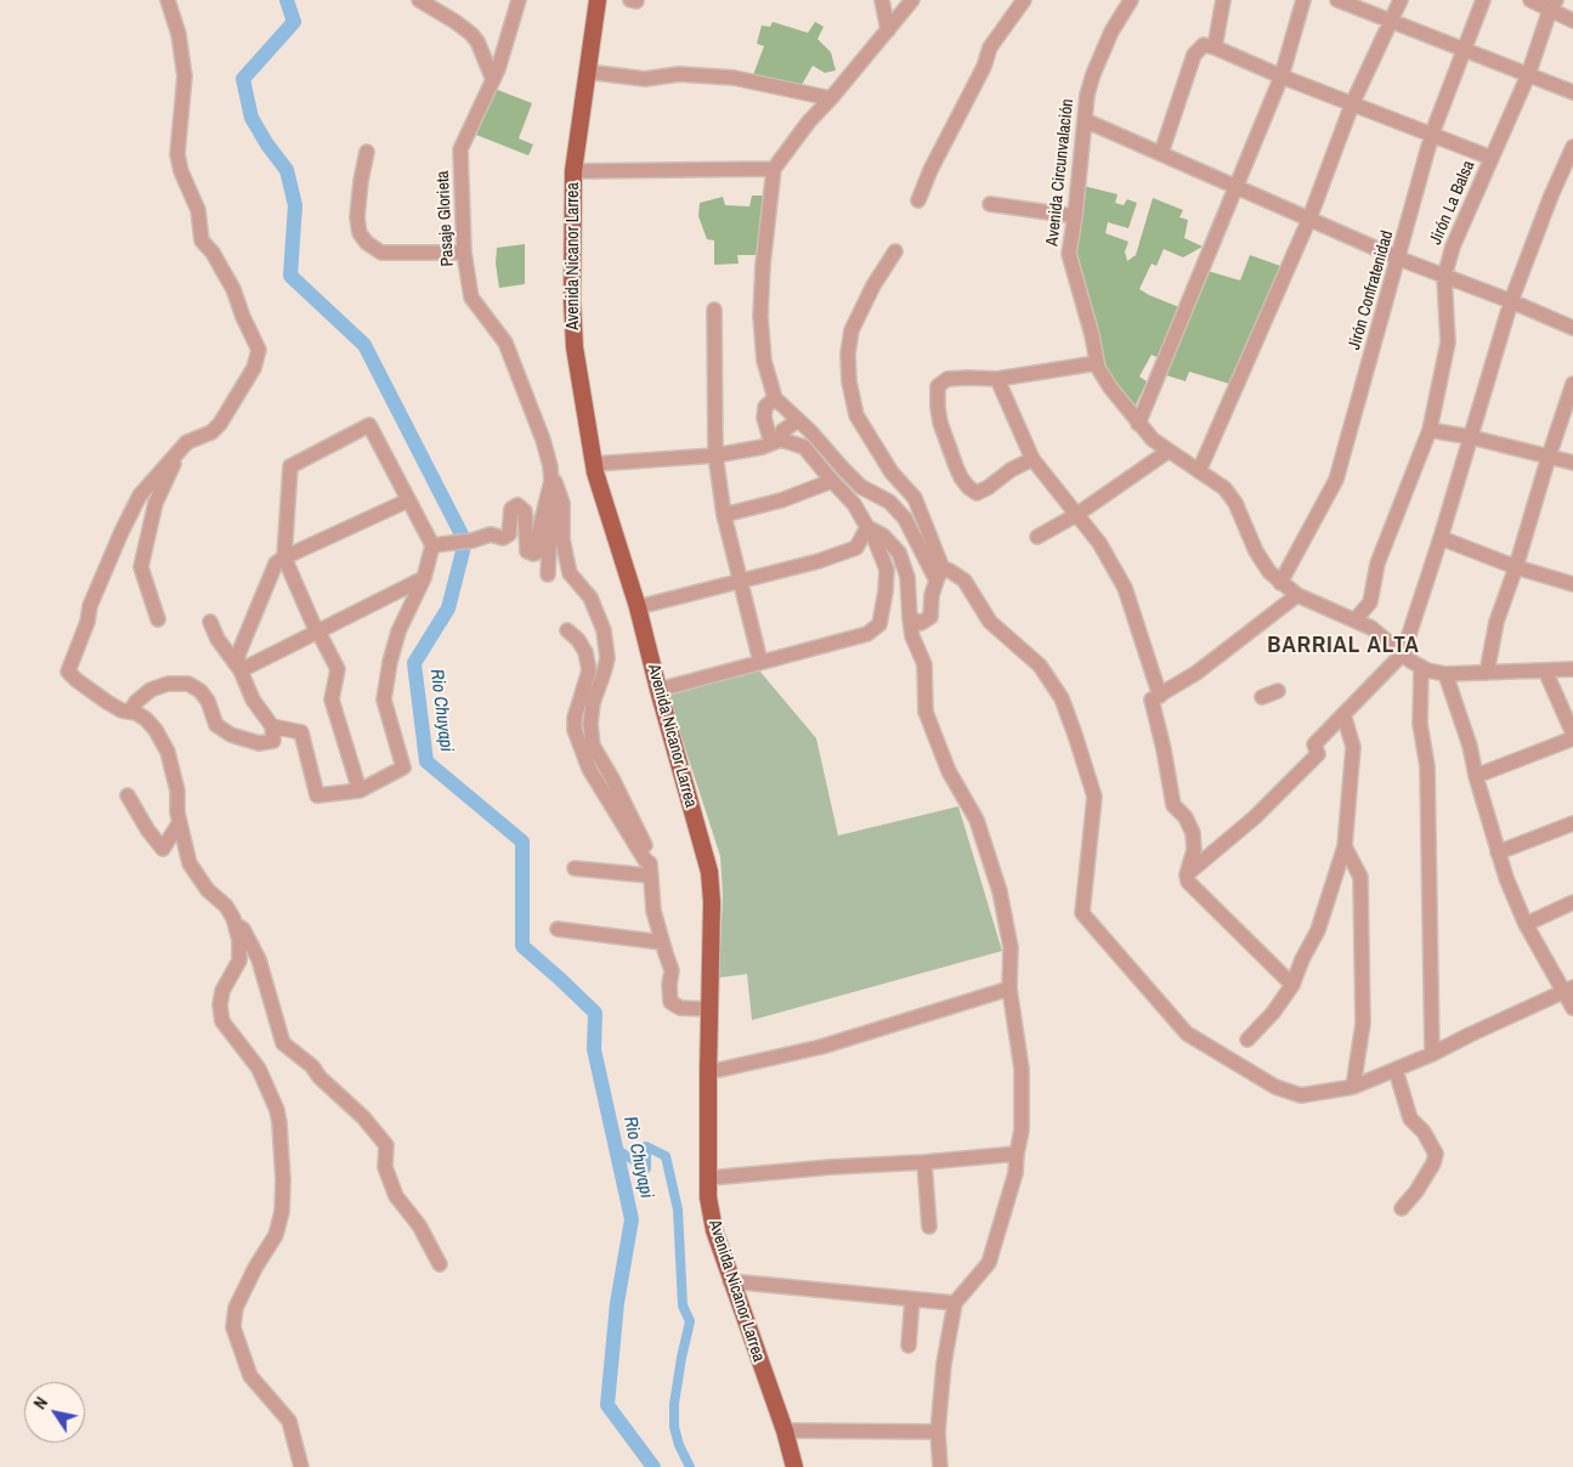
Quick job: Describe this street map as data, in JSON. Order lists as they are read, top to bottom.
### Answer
{
  "streets": {
    "main road": ["Avenida Nicanor Larrea"],
    "street": [
      "Avenida Circunvalación",
      "Jirón La Balsa",
      "Pasaje Glorieta",
      "Jirón Confratenidad"
    ]
  },
  "crossings": [
    ["Avenida Circunvalación", "Jirón La Balsa"],
    ["Avenida Circunvalación", "Jirón Confratenidad"]
  ],
  "districts": ["BARRIAL ALTA"],
  "water": ["Rio Chuyapi"],
  "north": "top left"
}
